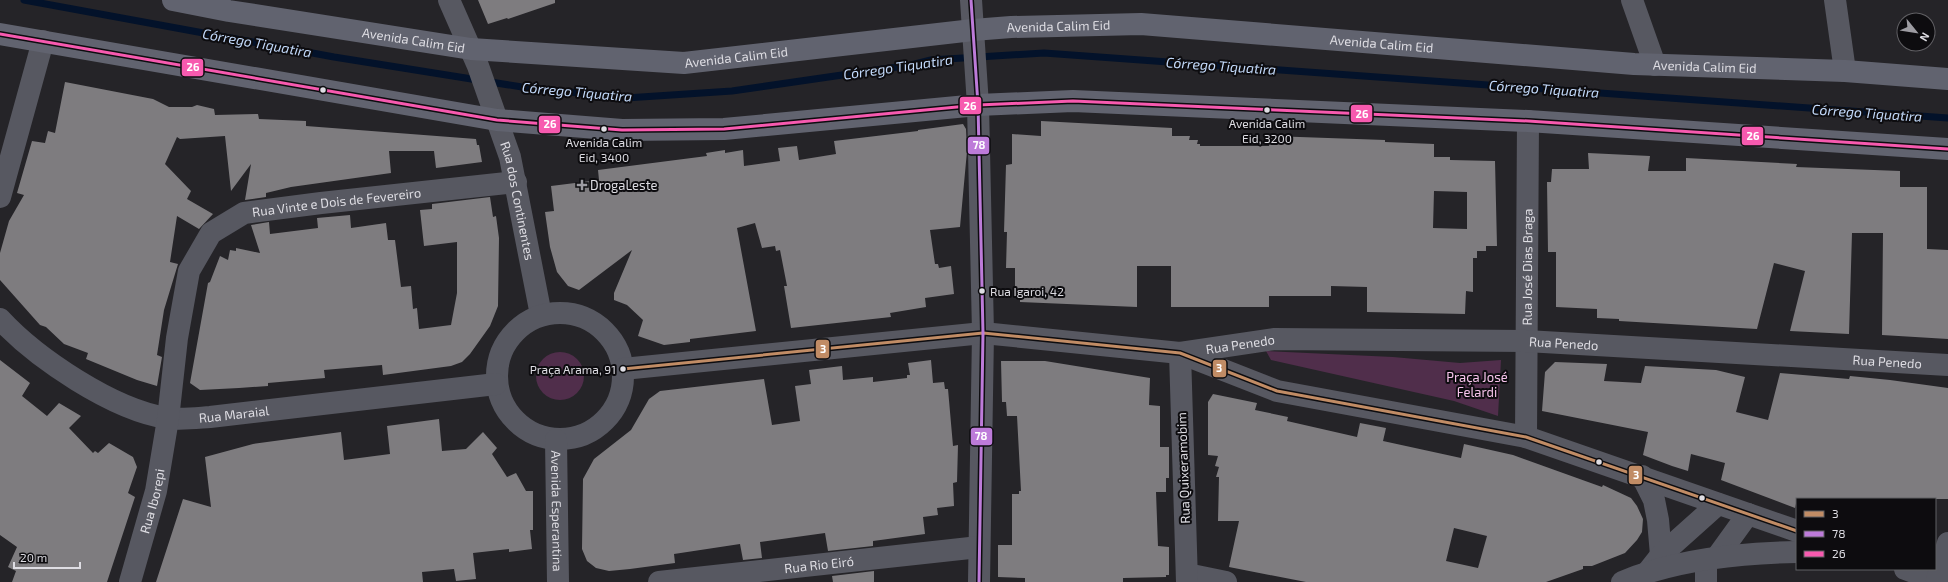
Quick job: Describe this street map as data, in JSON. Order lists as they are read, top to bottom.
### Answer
{
  "streets": {
    "main road": ["Avenida Calim Eid"],
    "street": [
      "Rua dos Continentes",
      "Rua Vinte e Dois de Fevereiro",
      "Rua José Dias Braga",
      "Rua Penedo",
      "Rua Maraial",
      "Rua Quixeramobim",
      "Rua Iborepi",
      "Avenida Esperantina",
      "Rua Rio Eiró"
    ]
  },
  "crossings": [
    ["Avenida Calim Eid", "Rua dos Continentes"],
    ["Rua dos Continentes", "Rua Vinte e Dois de Fevereiro"],
    ["Rua dos Continentes", "Rua Maraial"],
    ["Rua dos Continentes", "Avenida Esperantina"],
    ["Rua Vinte e Dois de Fevereiro", "Rua Maraial"],
    ["Rua Vinte e Dois de Fevereiro", "Rua Iborepi"],
    ["Rua José Dias Braga", "Rua Penedo"],
    ["Rua Penedo", "Rua Quixeramobim"],
    ["Rua Maraial", "Rua Iborepi"],
    ["Rua Maraial", "Avenida Esperantina"]
  ],
  "water": ["Córrego Tiquatira"],
  "parks": ["Praça José Felardi"],
  "places": {
    "other": [
      "Avenida Calim Eid, 3200",
      "Avenida Calim Eid, 3400",
      "Rua Igaroi, 42",
      "Praça Arama, 91"
    ],
    "health": ["DrogaLeste"]
  },
  "lines": ["transit line 78", "transit line 26", "transit line 3"],
  "legend": ["3", "78", "26"],
  "scale_bar": "20 m",
  "north": "bottom right"
}
